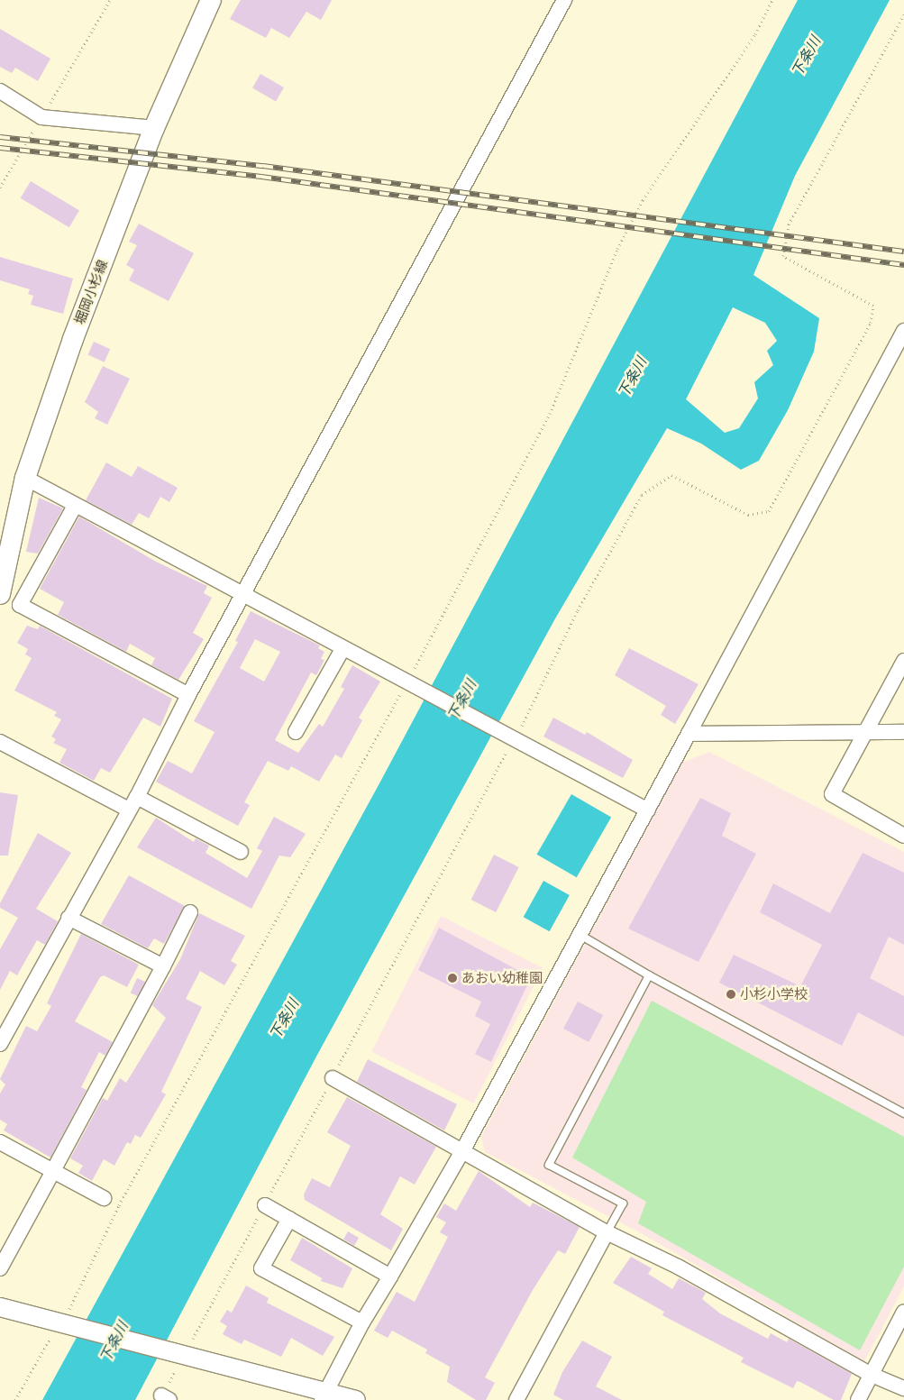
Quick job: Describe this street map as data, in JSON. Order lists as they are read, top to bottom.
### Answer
{
  "streets": {
    "main road": ["堀岡小杉線"]
  },
  "water": ["下条川"],
  "places": ["あおい幼稚園", "小杉小学校"]
}
